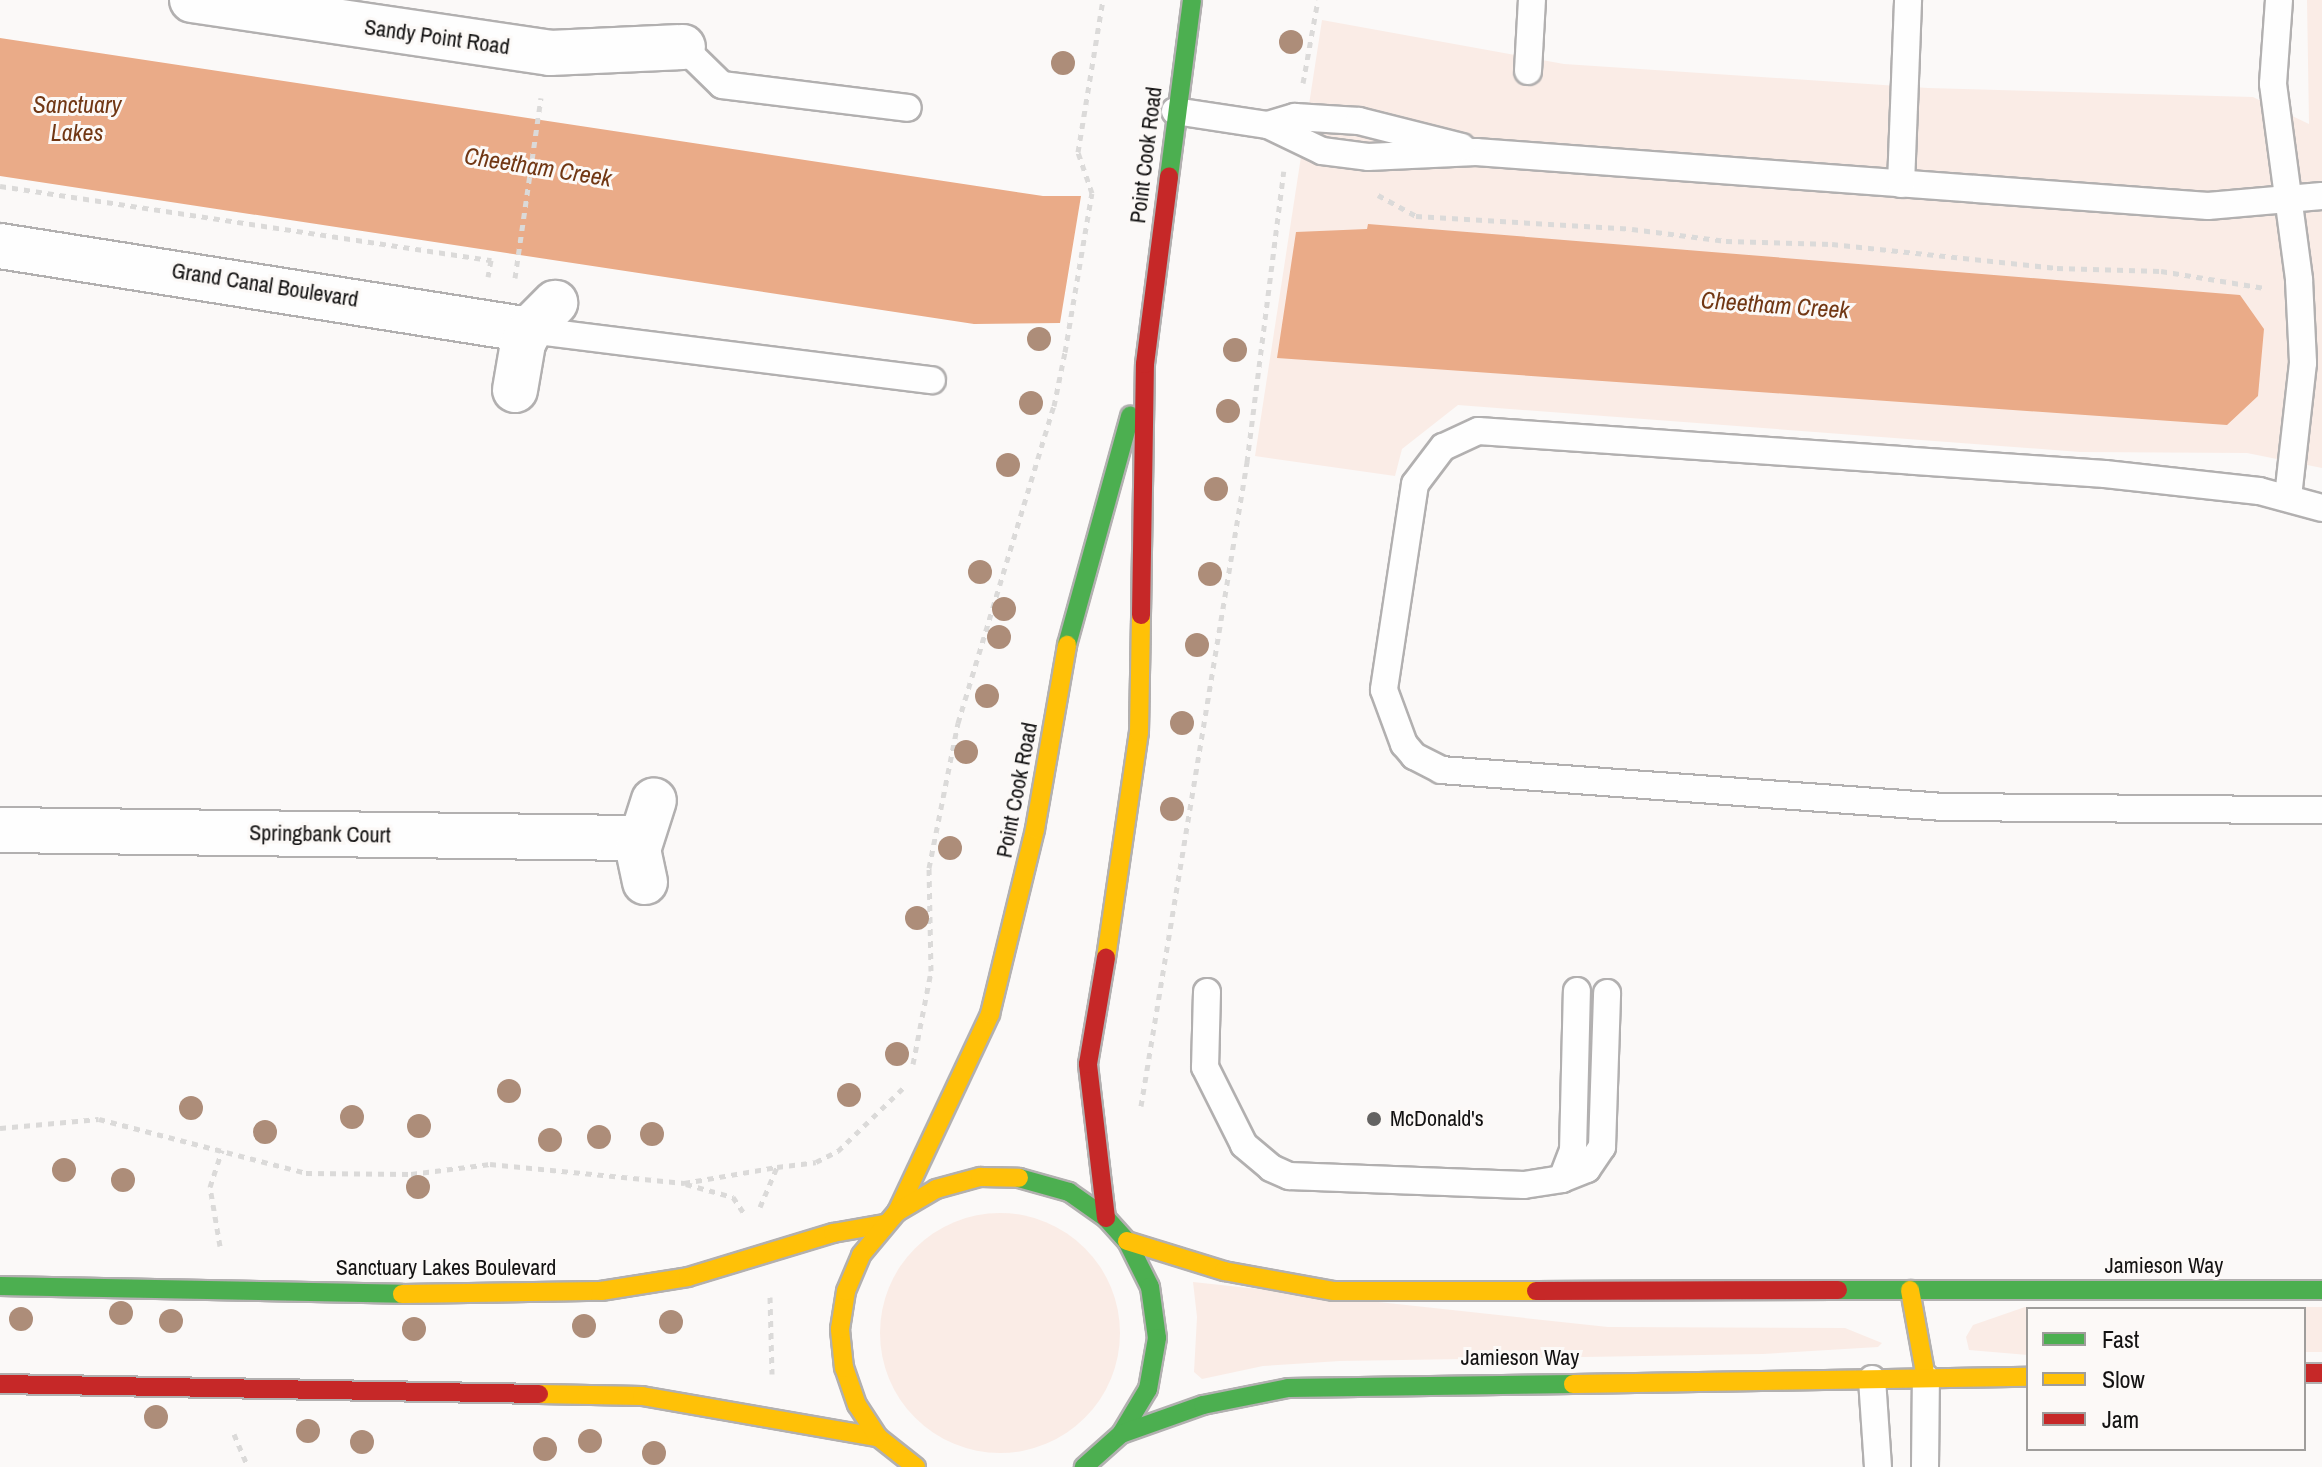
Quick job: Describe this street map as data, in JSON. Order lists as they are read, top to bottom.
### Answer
{
  "streets": {
    "street": [
      "Sandy Point Road",
      "Point Cook Road",
      "Grand Canal Boulevard",
      "Springbank Court",
      "Jamieson Way",
      "Sanctuary Lakes Boulevard"
    ]
  },
  "crossings": [
    ["Point Cook Road", "Sanctuary Lakes Boulevard"]
  ],
  "water": ["Sanctuary Lakes", "Cheetham Creek"],
  "places": ["McDonald's"],
  "legend": ["Fast", "Slow", "Jam"]
}
